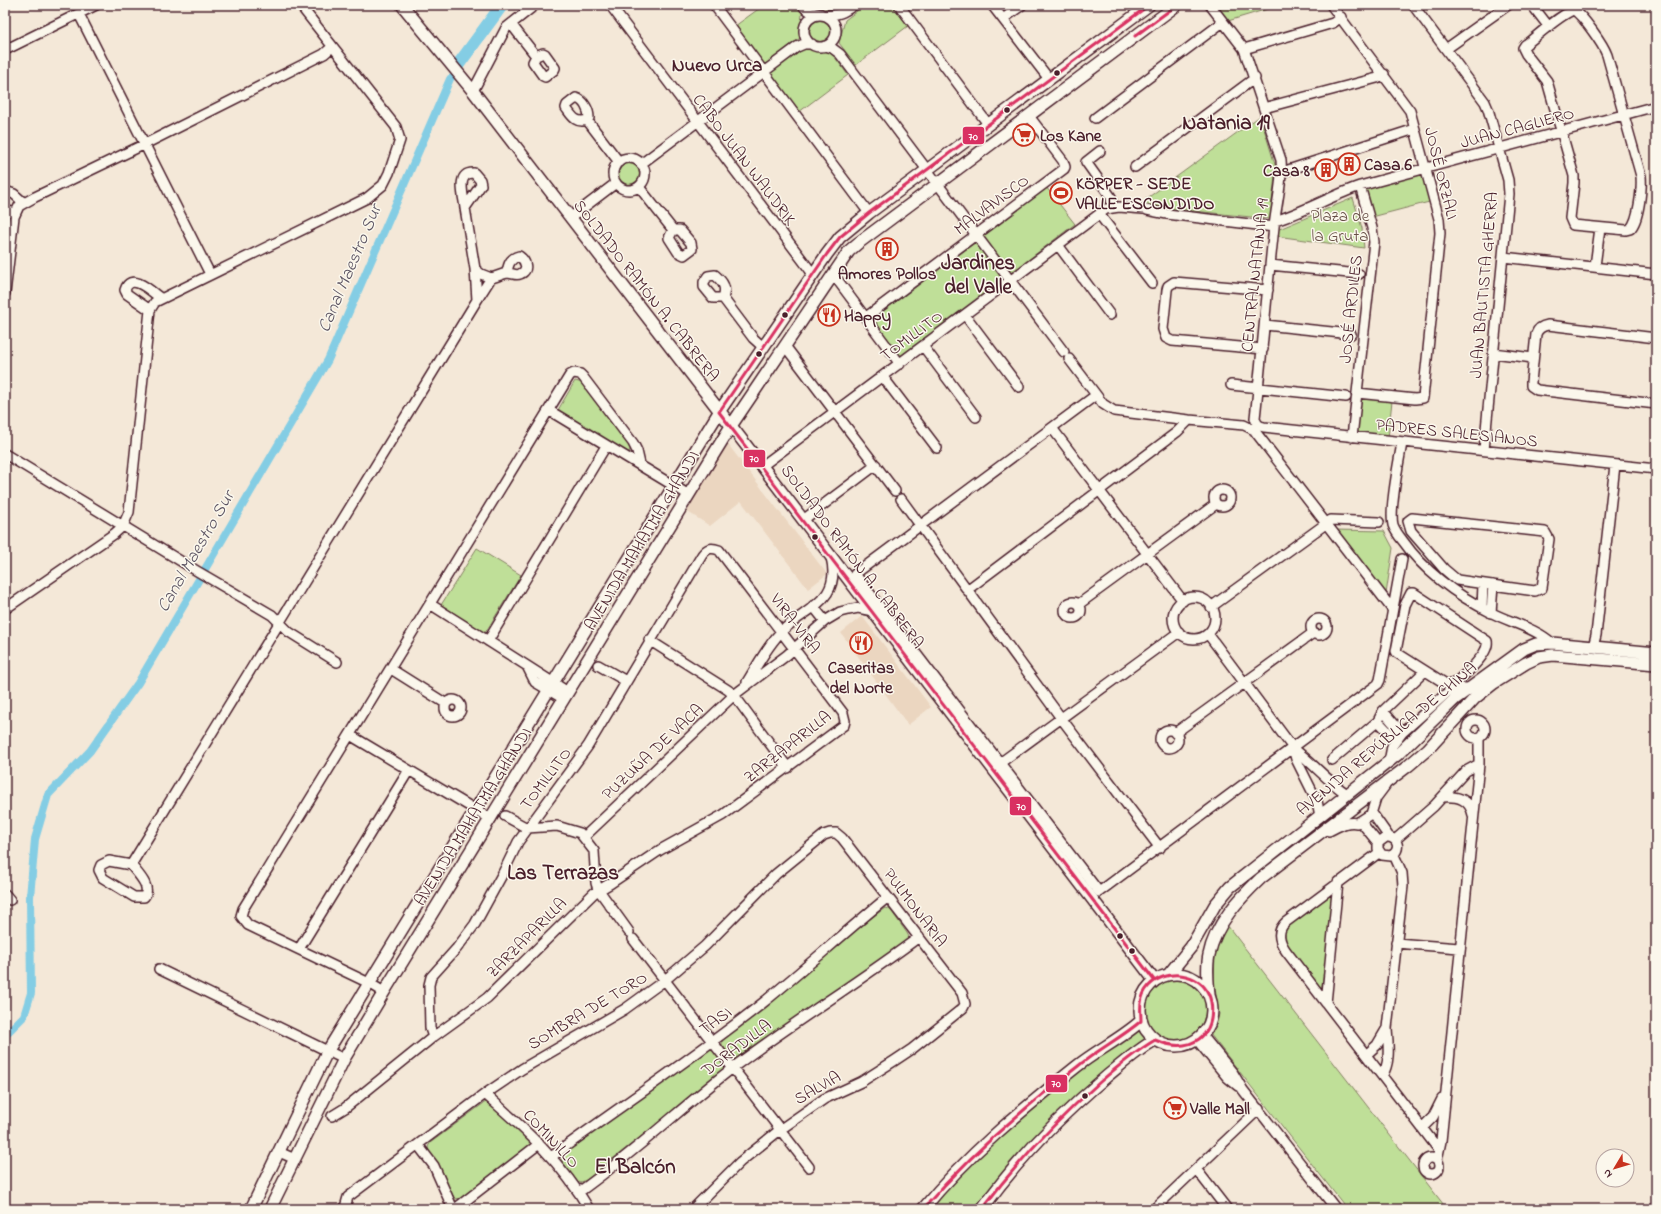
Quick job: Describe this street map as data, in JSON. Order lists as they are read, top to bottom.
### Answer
{
  "streets": {
    "main road": ["SOLDADO RAMÓN A. CABRERA", "AVENIDA MAHATMA GHANDI", "AVENIDA REPÚBLICA DE CHINA"],
    "street": [
      "JUAN CAGLIERO",
      "CABO JUAN WAUDRIK",
      "JOSÉ ORZALI",
      "MALVAVISCO",
      "CENTRAL NATANIA 19",
      "JUAN BAUTISTA GHERRA",
      "JOSÉ ARDILES",
      "TOMILLITO",
      "PADRES SALESIANOS",
      "VIRA-VIRA",
      "ZARZAPARILLA",
      "PUZUÑA DE VACA",
      "PULMONARIA",
      "SOMBRA DE TORO",
      "TASI",
      "DORADILLA",
      "SALVIA",
      "COMINILLO"
    ]
  },
  "crossings": [
    ["JUAN CAGLIERO", "JOSÉ ORZALI"],
    ["JUAN CAGLIERO", "CENTRAL NATANIA 19"],
    ["JUAN CAGLIERO", "JUAN BAUTISTA GHERRA"],
    ["JUAN CAGLIERO", "JOSÉ ARDILES"],
    ["CABO JUAN WAUDRIK", "AVENIDA MAHATMA GHANDI"],
    ["JOSÉ ORZALI", "JOSÉ ARDILES"],
    ["MALVAVISCO", "AVENIDA MAHATMA GHANDI"],
    ["CENTRAL NATANIA 19", "PADRES SALESIANOS"],
    ["JUAN BAUTISTA GHERRA", "PADRES SALESIANOS"],
    ["SOLDADO RAMÓN A. CABRERA", "TOMILLITO"],
    ["SOLDADO RAMÓN A. CABRERA", "AVENIDA MAHATMA GHANDI"],
    ["SOLDADO RAMÓN A. CABRERA", "AVENIDA REPÚBLICA DE CHINA"],
    ["JOSÉ ARDILES", "PADRES SALESIANOS"],
    ["TOMILLITO", "VIRA-VIRA"],
    ["TOMILLITO", "ZARZAPARILLA"],
    ["VIRA-VIRA", "ZARZAPARILLA"],
    ["PULMONARIA", "SOMBRA DE TORO"],
    ["PULMONARIA", "TASI"],
    ["PULMONARIA", "DORADILLA"],
    ["PULMONARIA", "SALVIA"],
    ["SOMBRA DE TORO", "COMINILLO"],
    ["TASI", "COMINILLO"],
    ["DORADILLA", "COMINILLO"]
  ],
  "districts": [
    "Nuevo Urca",
    "Natania 19",
    "Jardines del Valle",
    "Las Terrazas",
    "El Balcón"
  ],
  "water": ["Canal Maestro Sur"],
  "parks": ["Plaza de la Gruta"],
  "places": {
    "supermarket": ["Los Kane", "Valle Mall"],
    "building": ["Casa 6", "Casa 8", "Amores Pollos"],
    "sports": ["KÖRPER - SEDE VALLE ESCONDIDO"],
    "restaurant": ["Happy", "Caseritas del Norte"]
  },
  "lines": ["transit line 70"],
  "north": "bottom left"
}
